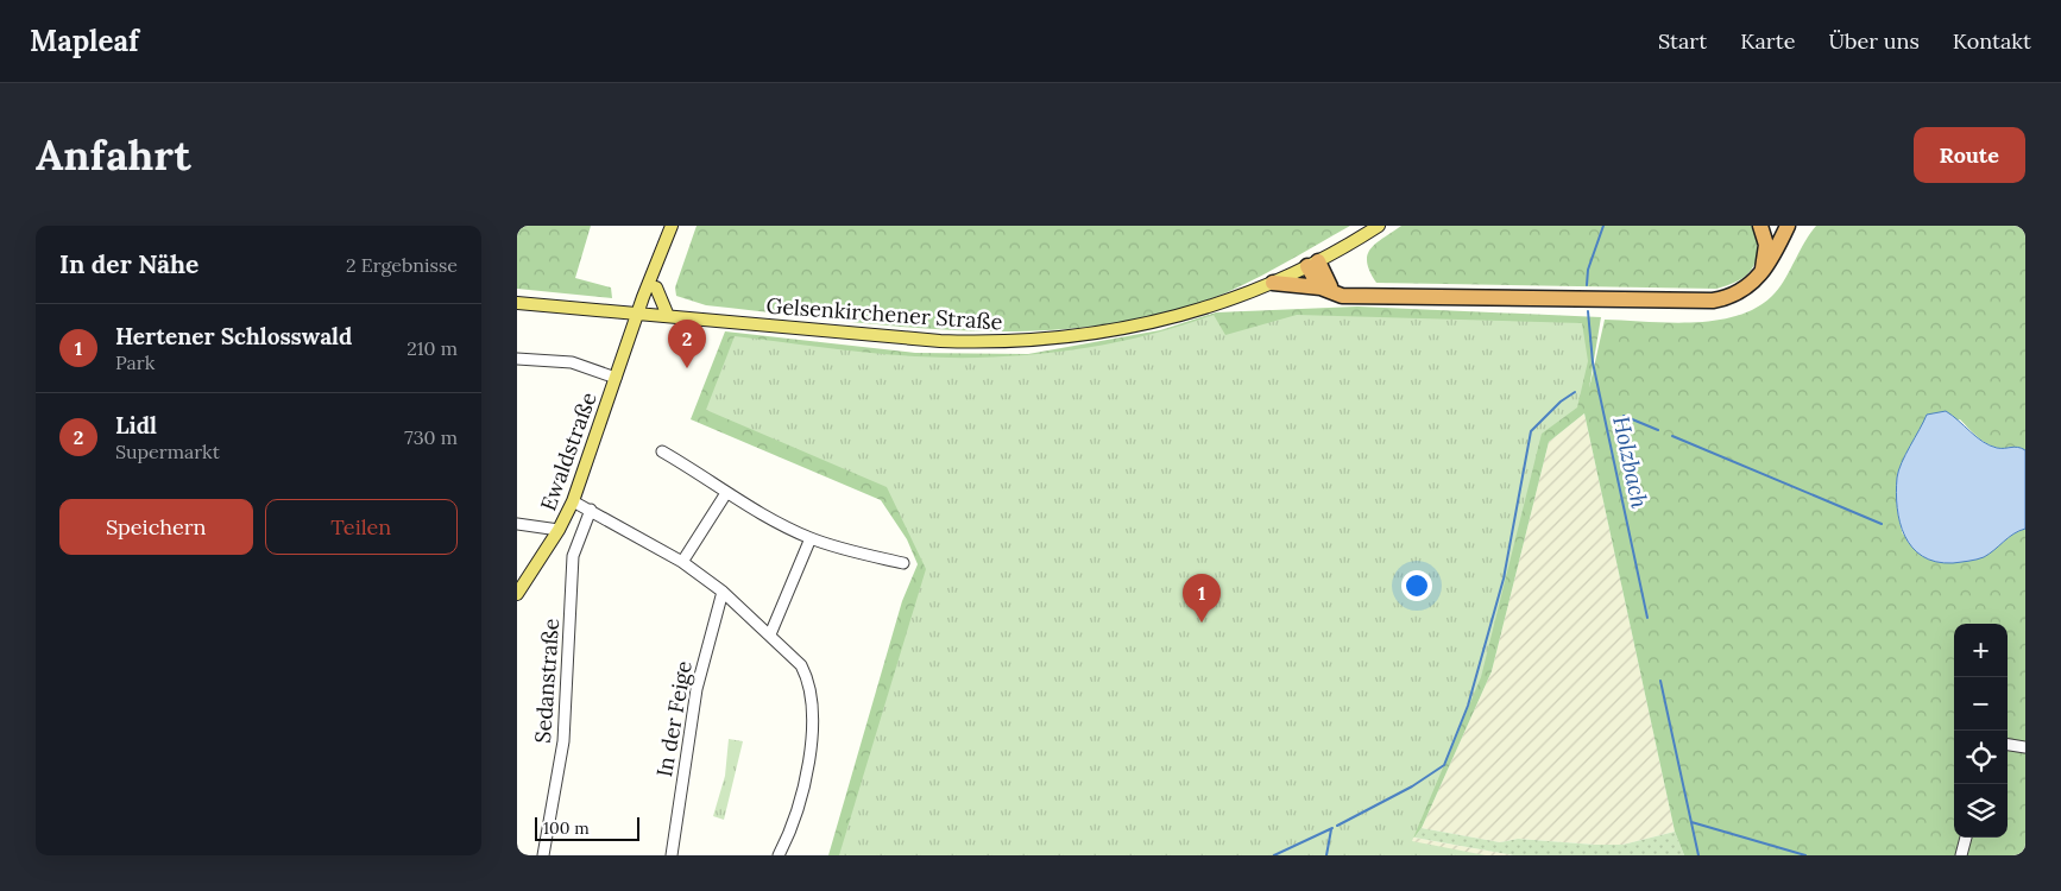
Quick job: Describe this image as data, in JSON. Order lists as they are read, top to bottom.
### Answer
{
  "streets": {
    "main road": ["Gelsenkirchener Straße", "Ewaldstraße"],
    "street": ["Sedanstraße", "In der Feige"]
  },
  "crossings": [
    ["Gelsenkirchener Straße", "Ewaldstraße"]
  ],
  "water": ["Holzbach"],
  "scale_bar": "100 m",
  "page": {
    "header": "Mapleaf",
    "nav": [
      "Start",
      "Karte",
      "Über uns",
      "Kontakt"
    ],
    "buttons": [
      "Route",
      ["Speichern", "Teilen"]
    ],
    "title": "Anfahrt",
    "heading": ["In der Nähe", "2 Ergebnisse"],
    "list": [
      {
        "mark": "1",
        "name": "Hertener Schlosswald",
        "note": "Park",
        "value": "210 m"
      },
      {
        "mark": "2",
        "name": "Lidl",
        "note": "Supermarkt",
        "value": "730 m"
      }
    ],
    "pins": ["2", "1"],
    "map_buttons": ["+", "−"],
    "scale": "100 m"
  }
}
